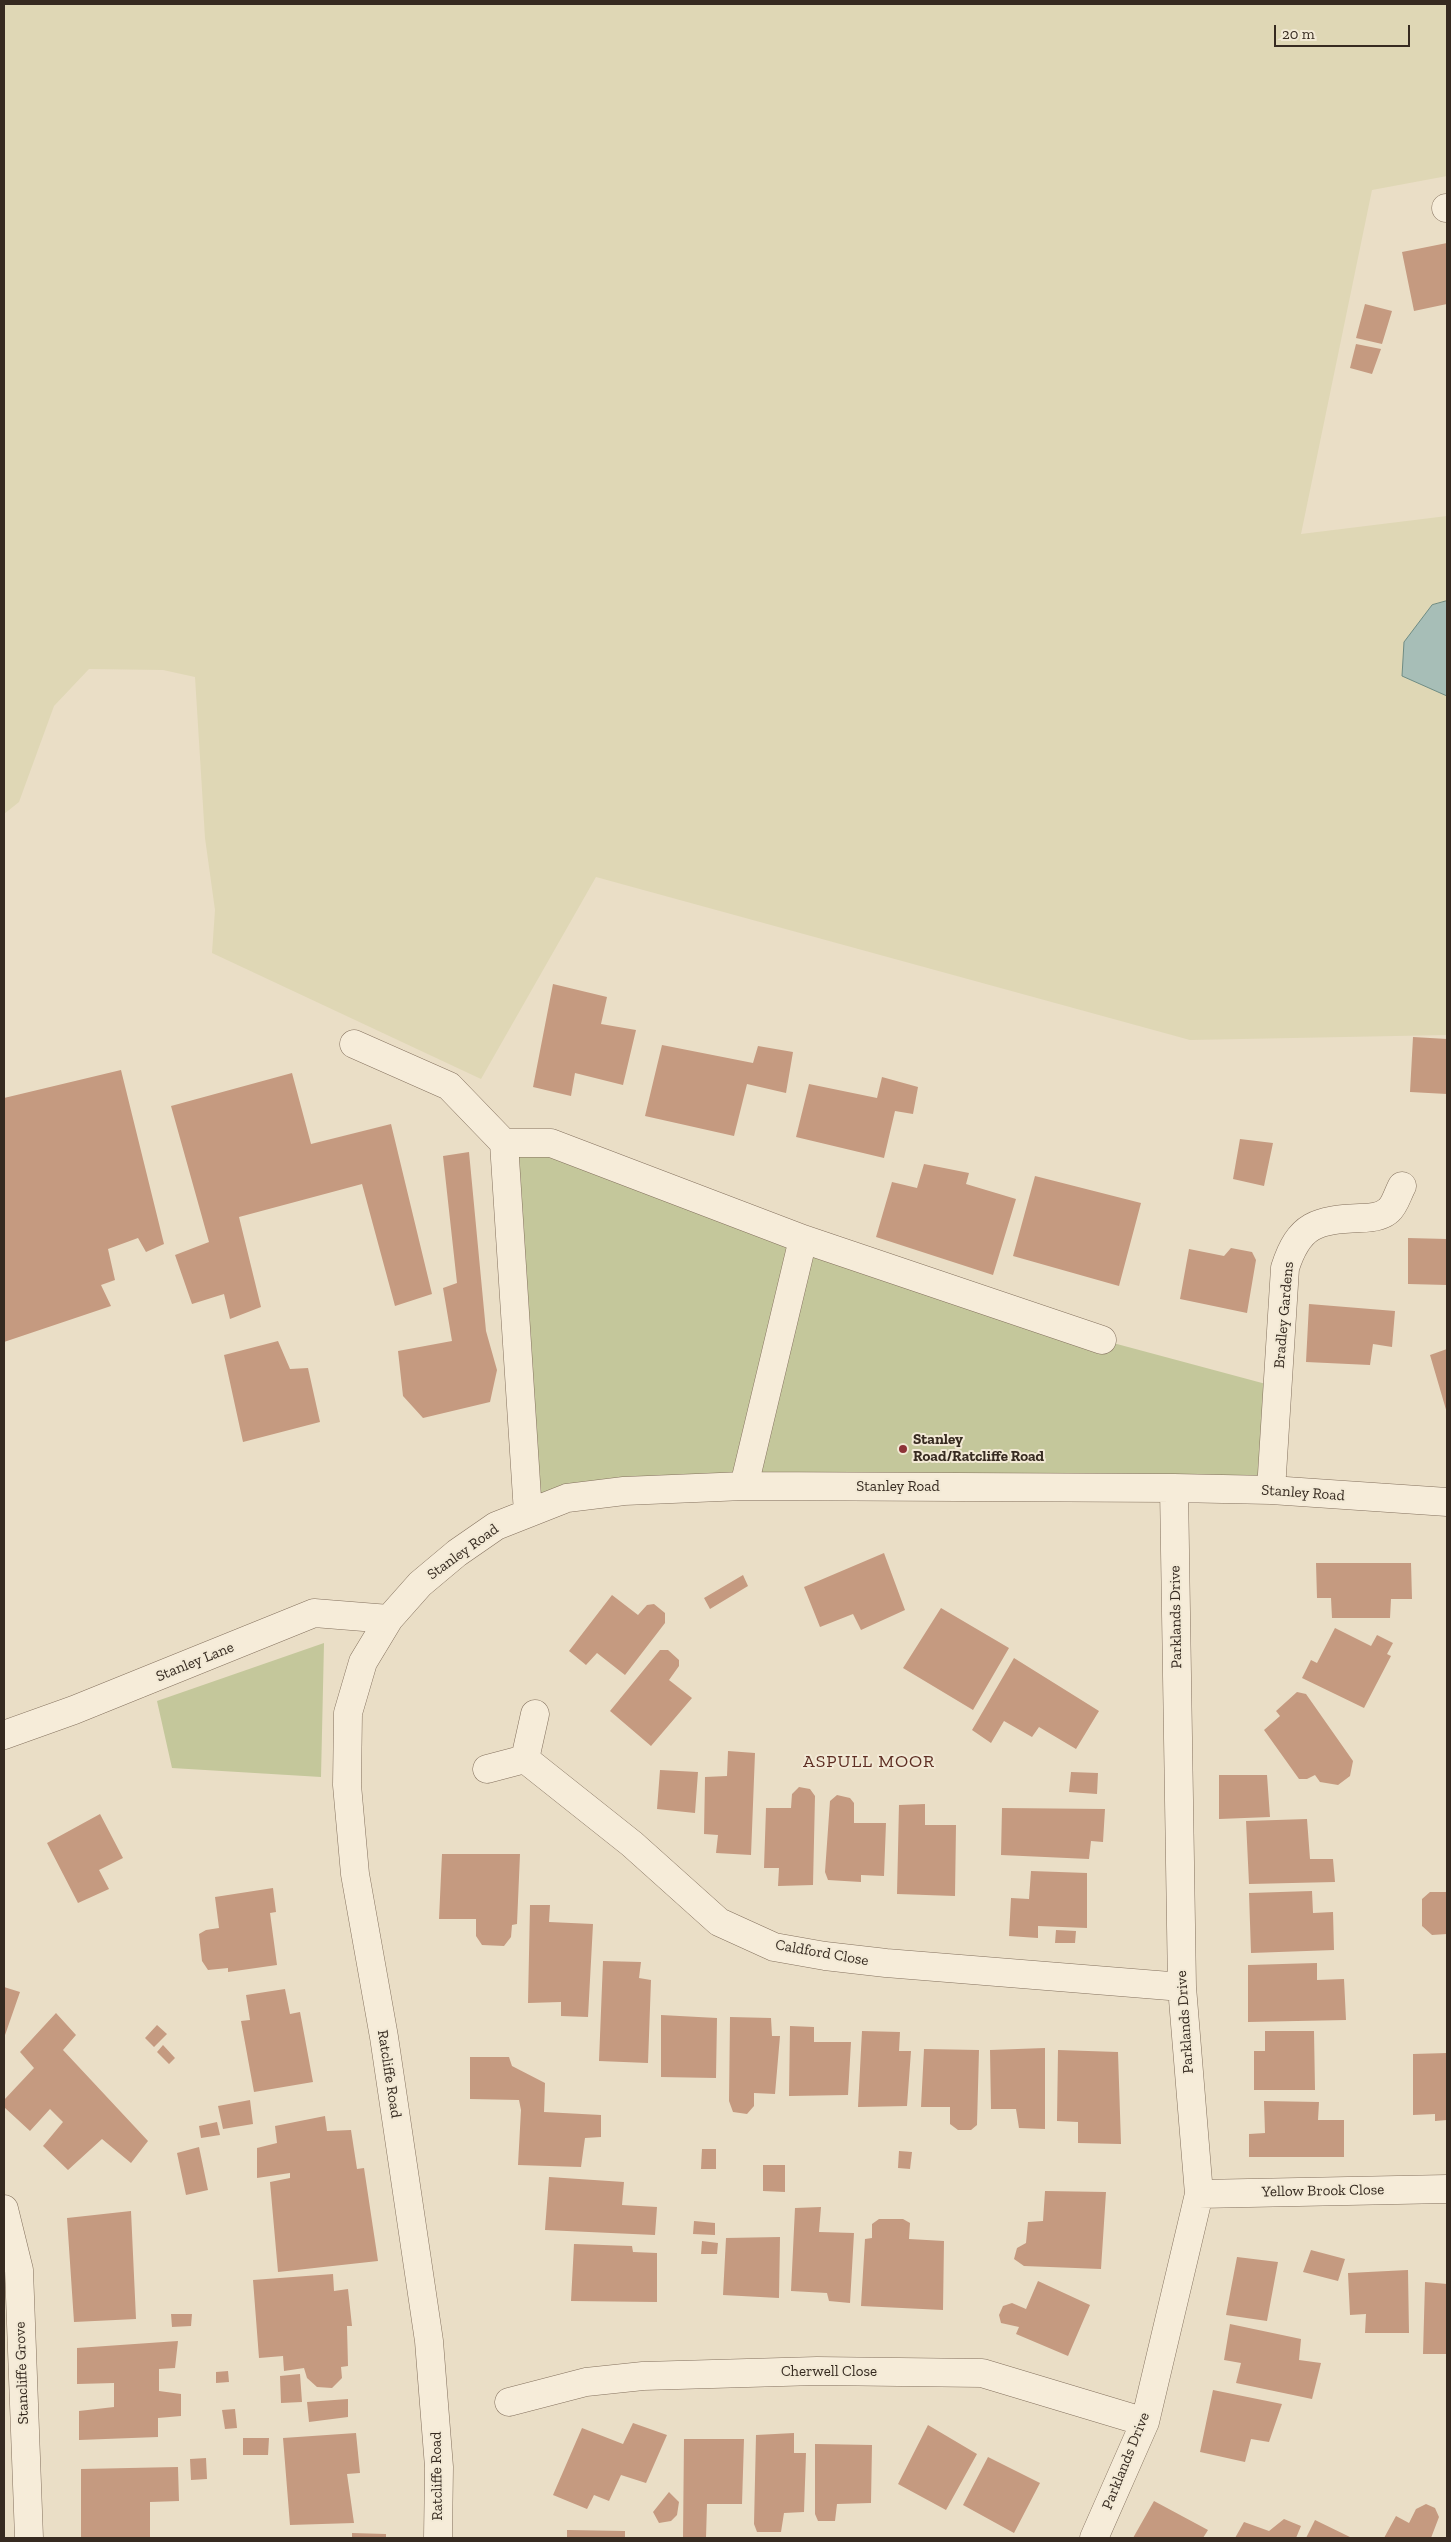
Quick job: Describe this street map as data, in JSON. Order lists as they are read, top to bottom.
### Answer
{
  "streets": {
    "street": [
      "Bradley Gardens",
      "Stanley Road",
      "Parklands Drive",
      "Stanley Lane",
      "Caldford Close",
      "Ratcliffe Road",
      "Yellow Brook Close",
      "Cherwell Close",
      "Stancliffe Grove"
    ]
  },
  "crossings": [
    ["Bradley Gardens", "Stanley Road"],
    ["Stanley Road", "Parklands Drive"],
    ["Stanley Road", "Stanley Lane"],
    ["Stanley Road", "Ratcliffe Road"],
    ["Parklands Drive", "Caldford Close"],
    ["Parklands Drive", "Yellow Brook Close"],
    ["Parklands Drive", "Cherwell Close"],
    ["Stanley Lane", "Ratcliffe Road"]
  ],
  "districts": ["ASPULL MOOR"],
  "places": ["Stanley Road/Ratcliffe Road"],
  "scale_bar": "20 m"
}
